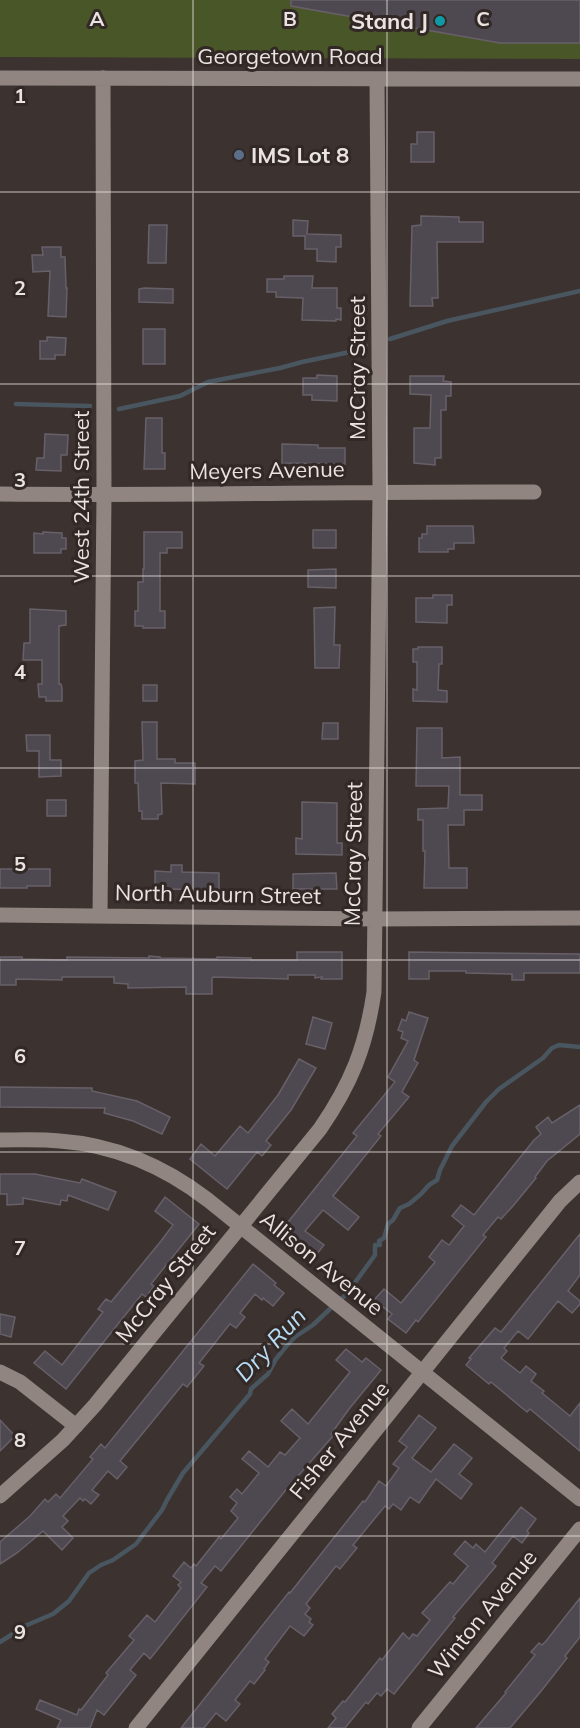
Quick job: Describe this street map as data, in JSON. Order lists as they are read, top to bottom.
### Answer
{
  "streets": {
    "street": [
      "Georgetown Road",
      "McCray Street",
      "Meyers Avenue",
      "West 24th Street",
      "North Auburn Street",
      "Allison Avenue",
      "Fisher Avenue",
      "Winton Avenue"
    ]
  },
  "crossings": [
    ["Georgetown Road", "McCray Street"],
    ["Georgetown Road", "West 24th Street"],
    ["McCray Street", "Meyers Avenue"],
    ["McCray Street", "North Auburn Street"],
    ["McCray Street", "Allison Avenue"],
    ["Meyers Avenue", "West 24th Street"],
    ["West 24th Street", "North Auburn Street"],
    ["Allison Avenue", "Fisher Avenue"]
  ],
  "water": ["Dry Run"],
  "places": ["Stand J", "IMS Lot 8"],
  "grid": {
    "columns": ["A", "B", "C"],
    "rows": [
      "1",
      "2",
      "3",
      "4",
      "5",
      "6",
      "7",
      "8",
      "9"
    ]
  }
}
